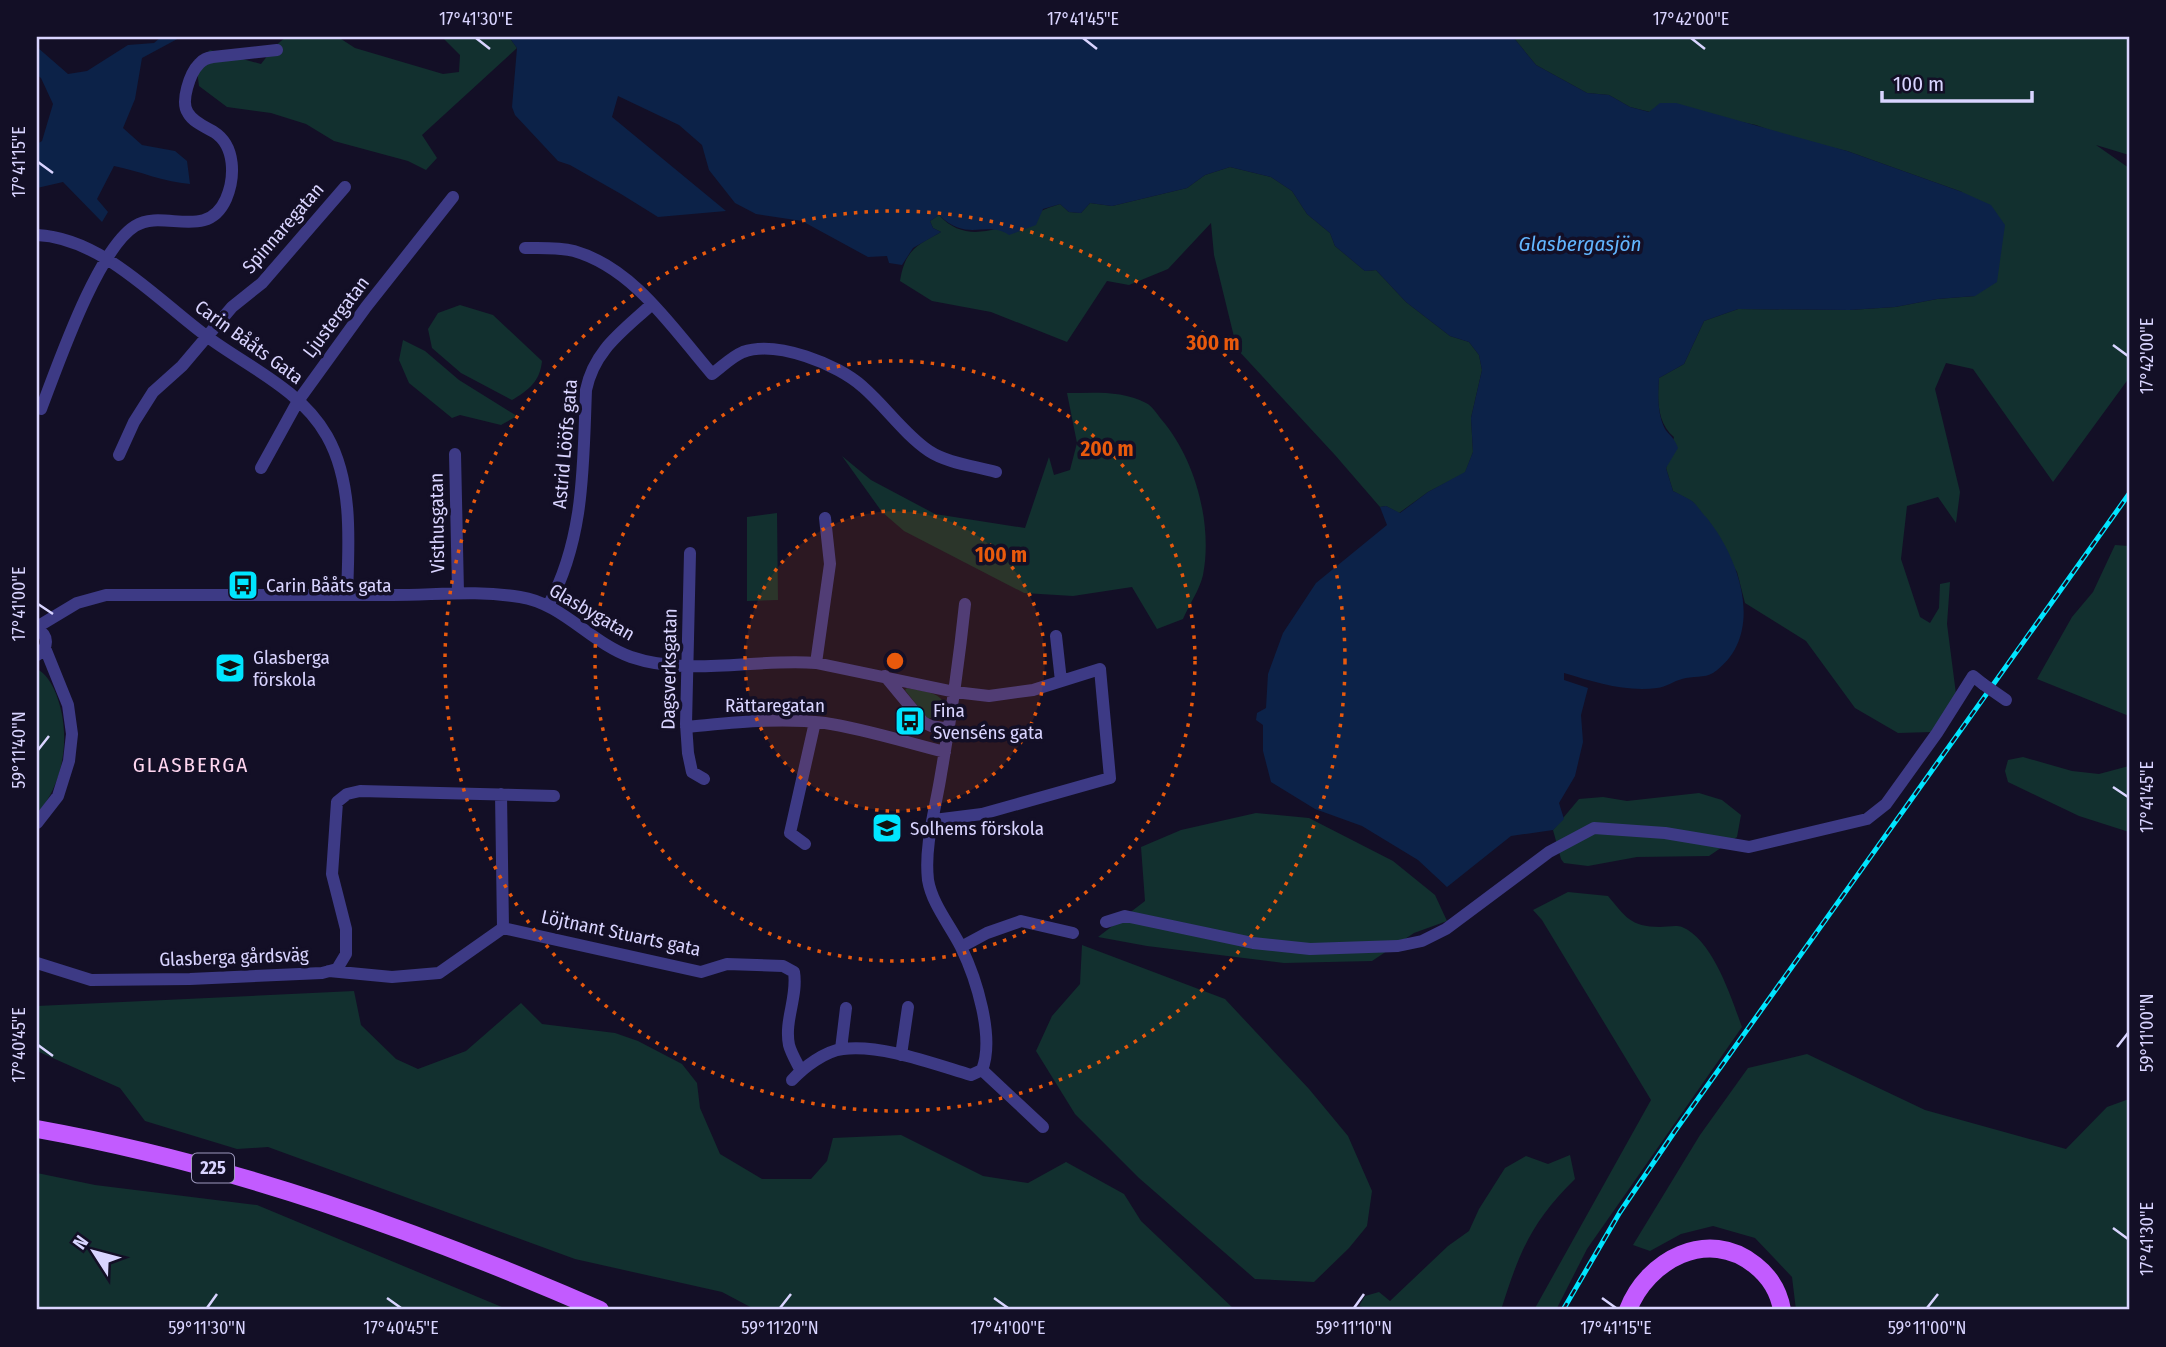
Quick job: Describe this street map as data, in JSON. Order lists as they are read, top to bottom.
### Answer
{
  "streets": {
    "main road": ["225"],
    "street": [
      "Spinnaregatan",
      "Ljustergatan",
      "Carin Bååts Gata",
      "Astrid Lööfs gata",
      "Visthusgatan",
      "Glasbygatan",
      "Dagsverksgatan",
      "Rättaregatan",
      "Löjtnant Stuarts gata",
      "Glasberga gårdsväg"
    ]
  },
  "crossings": [
    ["Spinnaregatan", "Carin Bååts Gata"],
    ["Ljustergatan", "Carin Bååts Gata"],
    ["Carin Bååts Gata", "Glasbygatan"],
    ["Astrid Lööfs gata", "Glasbygatan"],
    ["Visthusgatan", "Glasbygatan"],
    ["Glasbygatan", "Dagsverksgatan"],
    ["Dagsverksgatan", "Rättaregatan"]
  ],
  "districts": ["GLASBERGA"],
  "water": ["Glasbergasjön"],
  "places": {
    "bus stop": ["Carin Bååts gata", "Fina Svenséns gata"],
    "school or university": ["Glasberga förskola", "Solhems förskola"]
  },
  "scale_bar": "100 m",
  "north": "top left",
  "coordinates": [
    "17°41'30\"E",
    "17°41'45\"E",
    "17°42'00\"E",
    "17°41'15\"E",
    "17°41'00\"E",
    "59°11'40\"N",
    "59°11'00\"N",
    "17°40'45\"E",
    "59°11'30\"N",
    "59°11'20\"N",
    "59°11'10\"N"
  ],
  "rings": ["300 m", "200 m", "100 m"]
}
